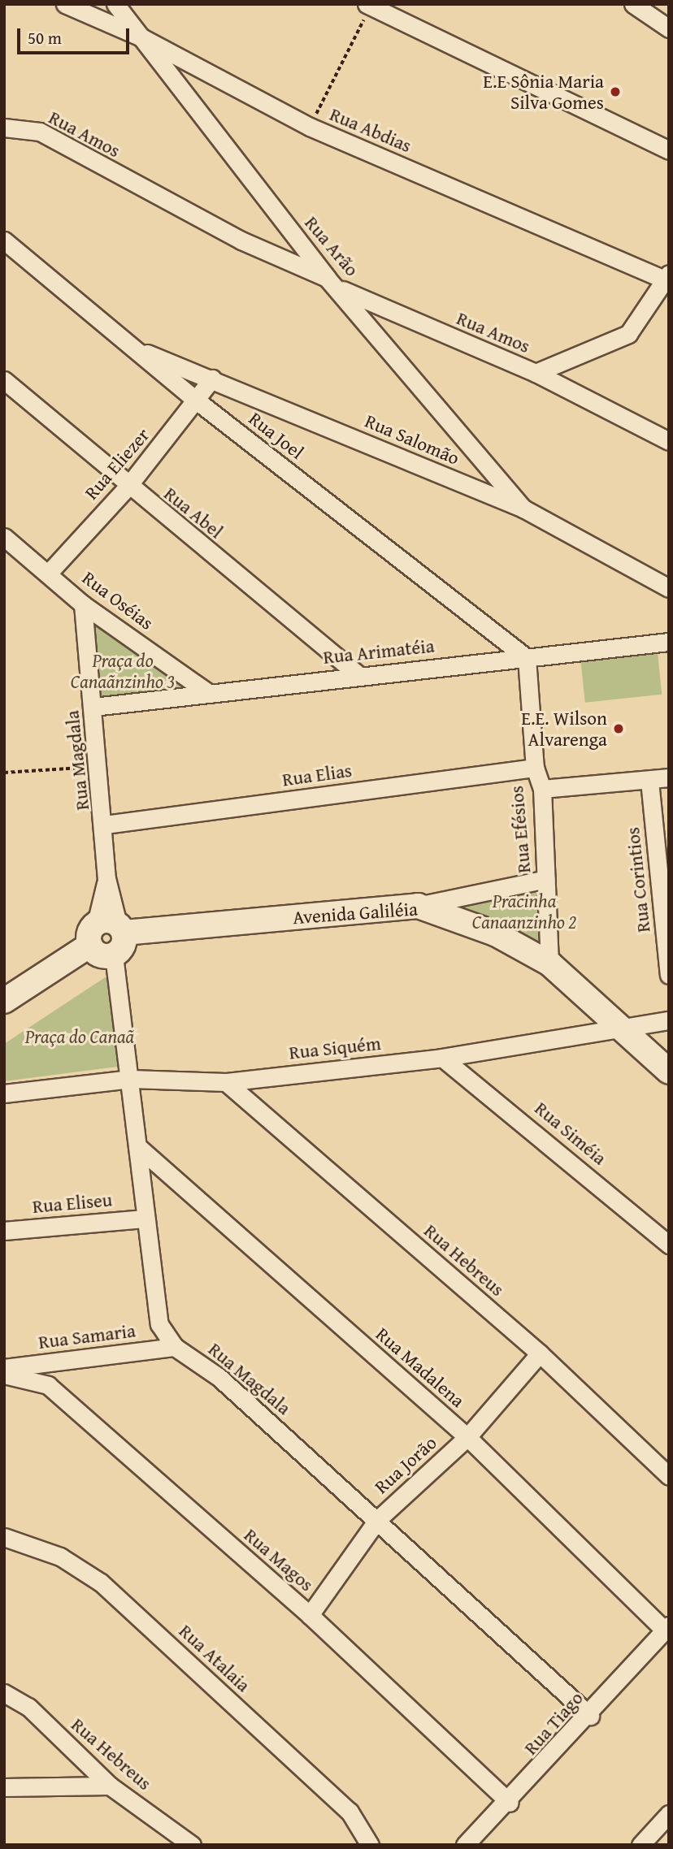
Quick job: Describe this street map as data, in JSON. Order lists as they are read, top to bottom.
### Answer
{
  "streets": {
    "main road": ["Avenida Galiléia"],
    "street": [
      "Rua Abdias",
      "Rua Amos",
      "Rua Arão",
      "Rua Joel",
      "Rua Salomão",
      "Rua Eliezer",
      "Rua Abel",
      "Rua Oséias",
      "Rua Arimatéia",
      "Rua Magdala",
      "Rua Elias",
      "Rua Efésios",
      "Rua Corintios",
      "Rua Siquém",
      "Rua Siméia",
      "Rua Eliseu",
      "Rua Hebreus",
      "Rua Samaria",
      "Rua Madalena",
      "Rua Jorão",
      "Rua Magos",
      "Rua Atalaia",
      "Rua Tiago"
    ]
  },
  "crossings": [
    ["Rua Abdias", "Rua Amos"],
    ["Rua Abdias", "Rua Arão"],
    ["Rua Amos", "Rua Arão"],
    ["Rua Arão", "Rua Salomão"],
    ["Rua Joel", "Rua Salomão"],
    ["Rua Joel", "Rua Eliezer"],
    ["Rua Joel", "Rua Arimatéia"],
    ["Rua Joel", "Rua Efésios"],
    ["Rua Salomão", "Rua Eliezer"],
    ["Rua Eliezer", "Rua Abel"],
    ["Rua Eliezer", "Rua Oséias"],
    ["Rua Abel", "Rua Arimatéia"],
    ["Rua Oséias", "Rua Arimatéia"],
    ["Rua Oséias", "Rua Magdala"],
    ["Rua Arimatéia", "Rua Magdala"],
    ["Rua Arimatéia", "Rua Efésios"],
    ["Rua Magdala", "Rua Elias"],
    ["Rua Magdala", "Avenida Galiléia"],
    ["Rua Magdala", "Rua Siquém"],
    ["Rua Magdala", "Rua Eliseu"],
    ["Rua Magdala", "Rua Samaria"],
    ["Rua Magdala", "Rua Madalena"],
    ["Rua Magdala", "Rua Jorão"],
    ["Rua Magdala", "Rua Tiago"],
    ["Rua Elias", "Rua Efésios"],
    ["Rua Efésios", "Avenida Galiléia"],
    ["Avenida Galiléia", "Rua Siquém"],
    ["Rua Siquém", "Rua Siméia"],
    ["Rua Siquém", "Rua Hebreus"],
    ["Rua Hebreus", "Rua Jorão"],
    ["Rua Madalena", "Rua Jorão"],
    ["Rua Madalena", "Rua Tiago"],
    ["Rua Jorão", "Rua Magos"],
    ["Rua Magos", "Rua Tiago"]
  ],
  "parks": ["Praça do Canaãnzinho 3", "Pracinha Canaanzinho 2", "Praça do Canaã"],
  "places": ["E.E Sônia Maria Silva Gomes", "E.E. Wilson Alvarenga"],
  "scale_bar": "50 m"
}
